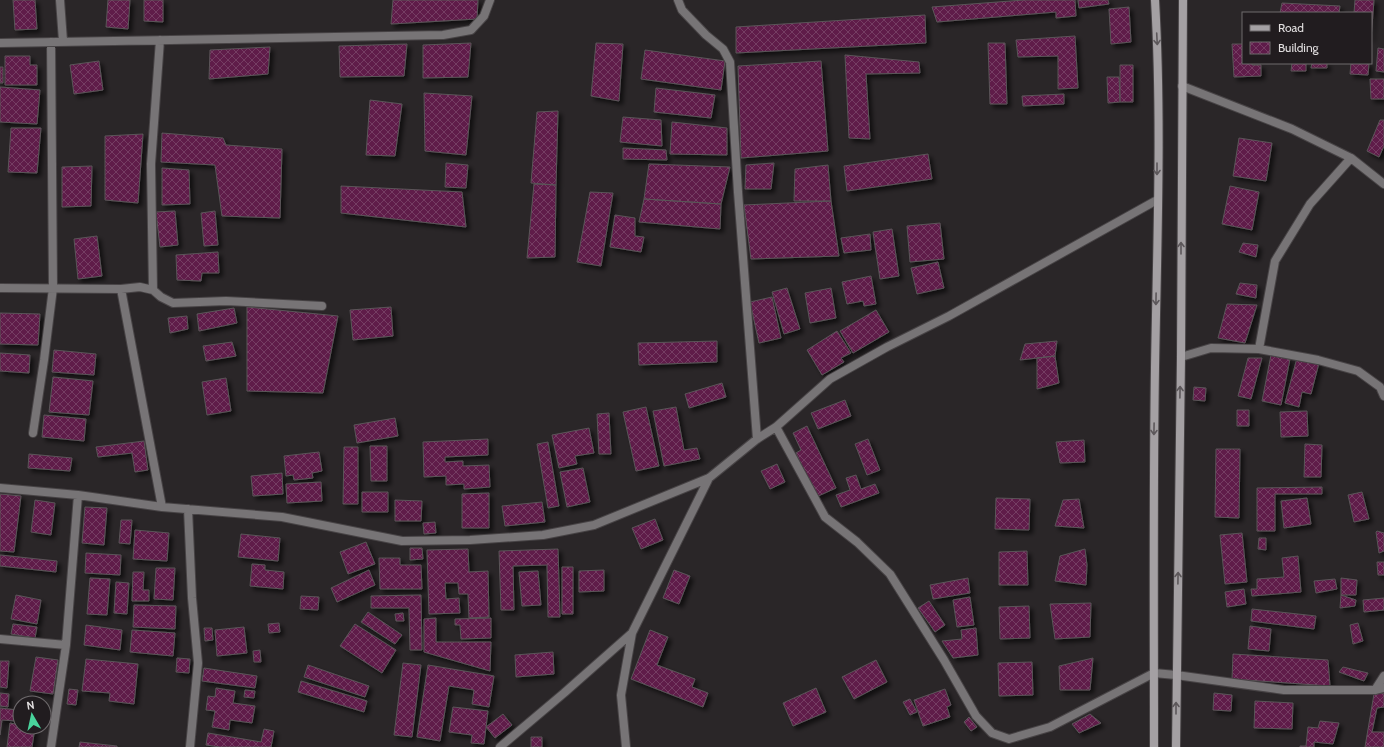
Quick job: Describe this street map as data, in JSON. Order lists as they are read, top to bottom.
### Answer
{
  "legend": ["Road", "Building"],
  "north": "top"
}
